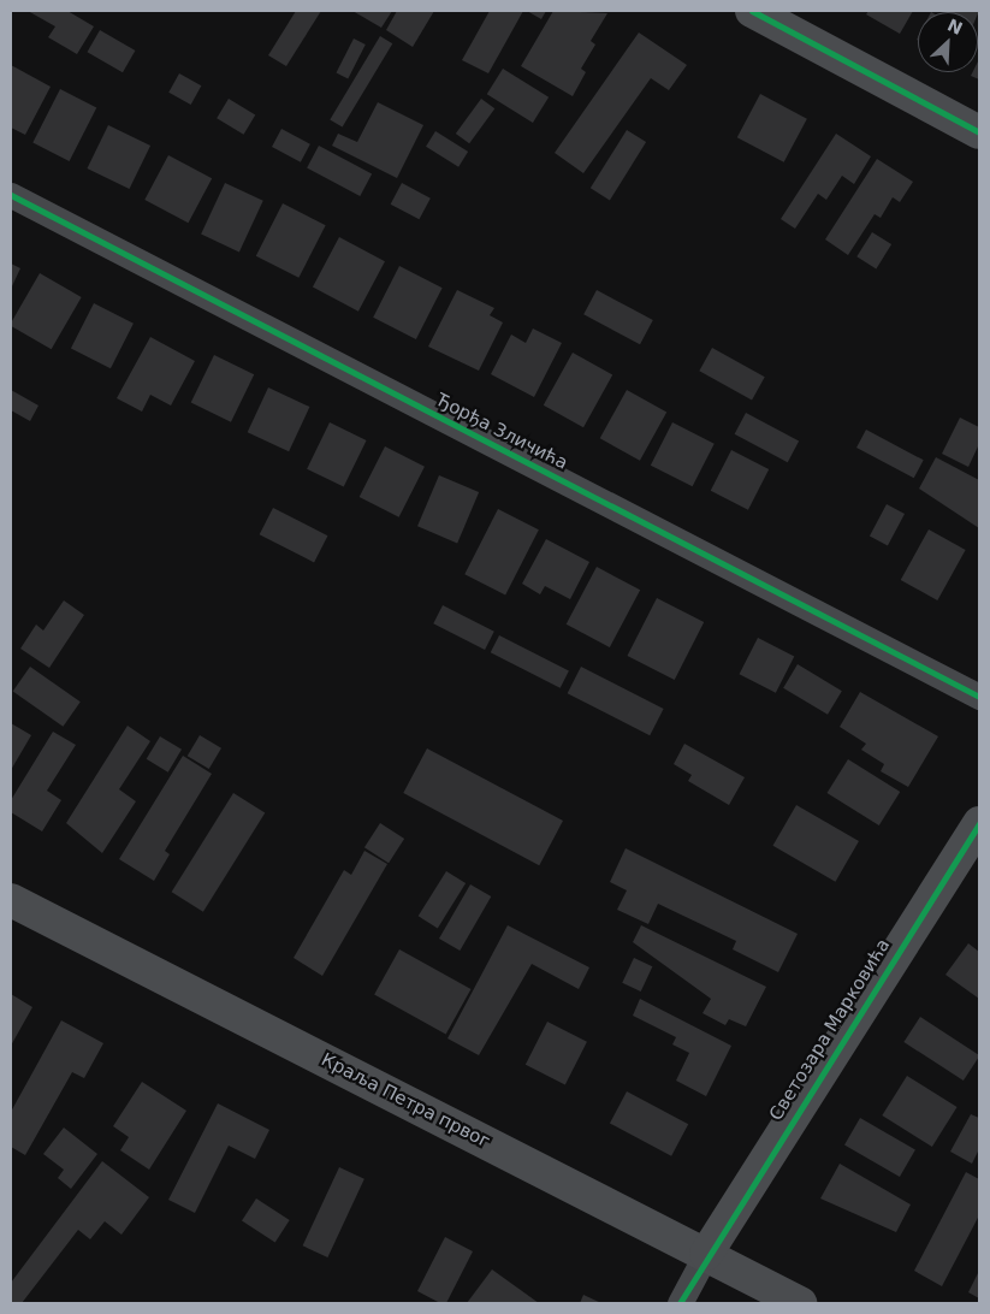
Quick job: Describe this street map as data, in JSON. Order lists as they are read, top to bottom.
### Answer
{
  "streets": {
    "main road": ["Светозара Марковића", "Краља Петра првог"],
    "street": ["Ђорђа Зличића"]
  },
  "crossings": [
    ["Светозара Марковића", "Краља Петра првог"]
  ],
  "north": "top right"
}
